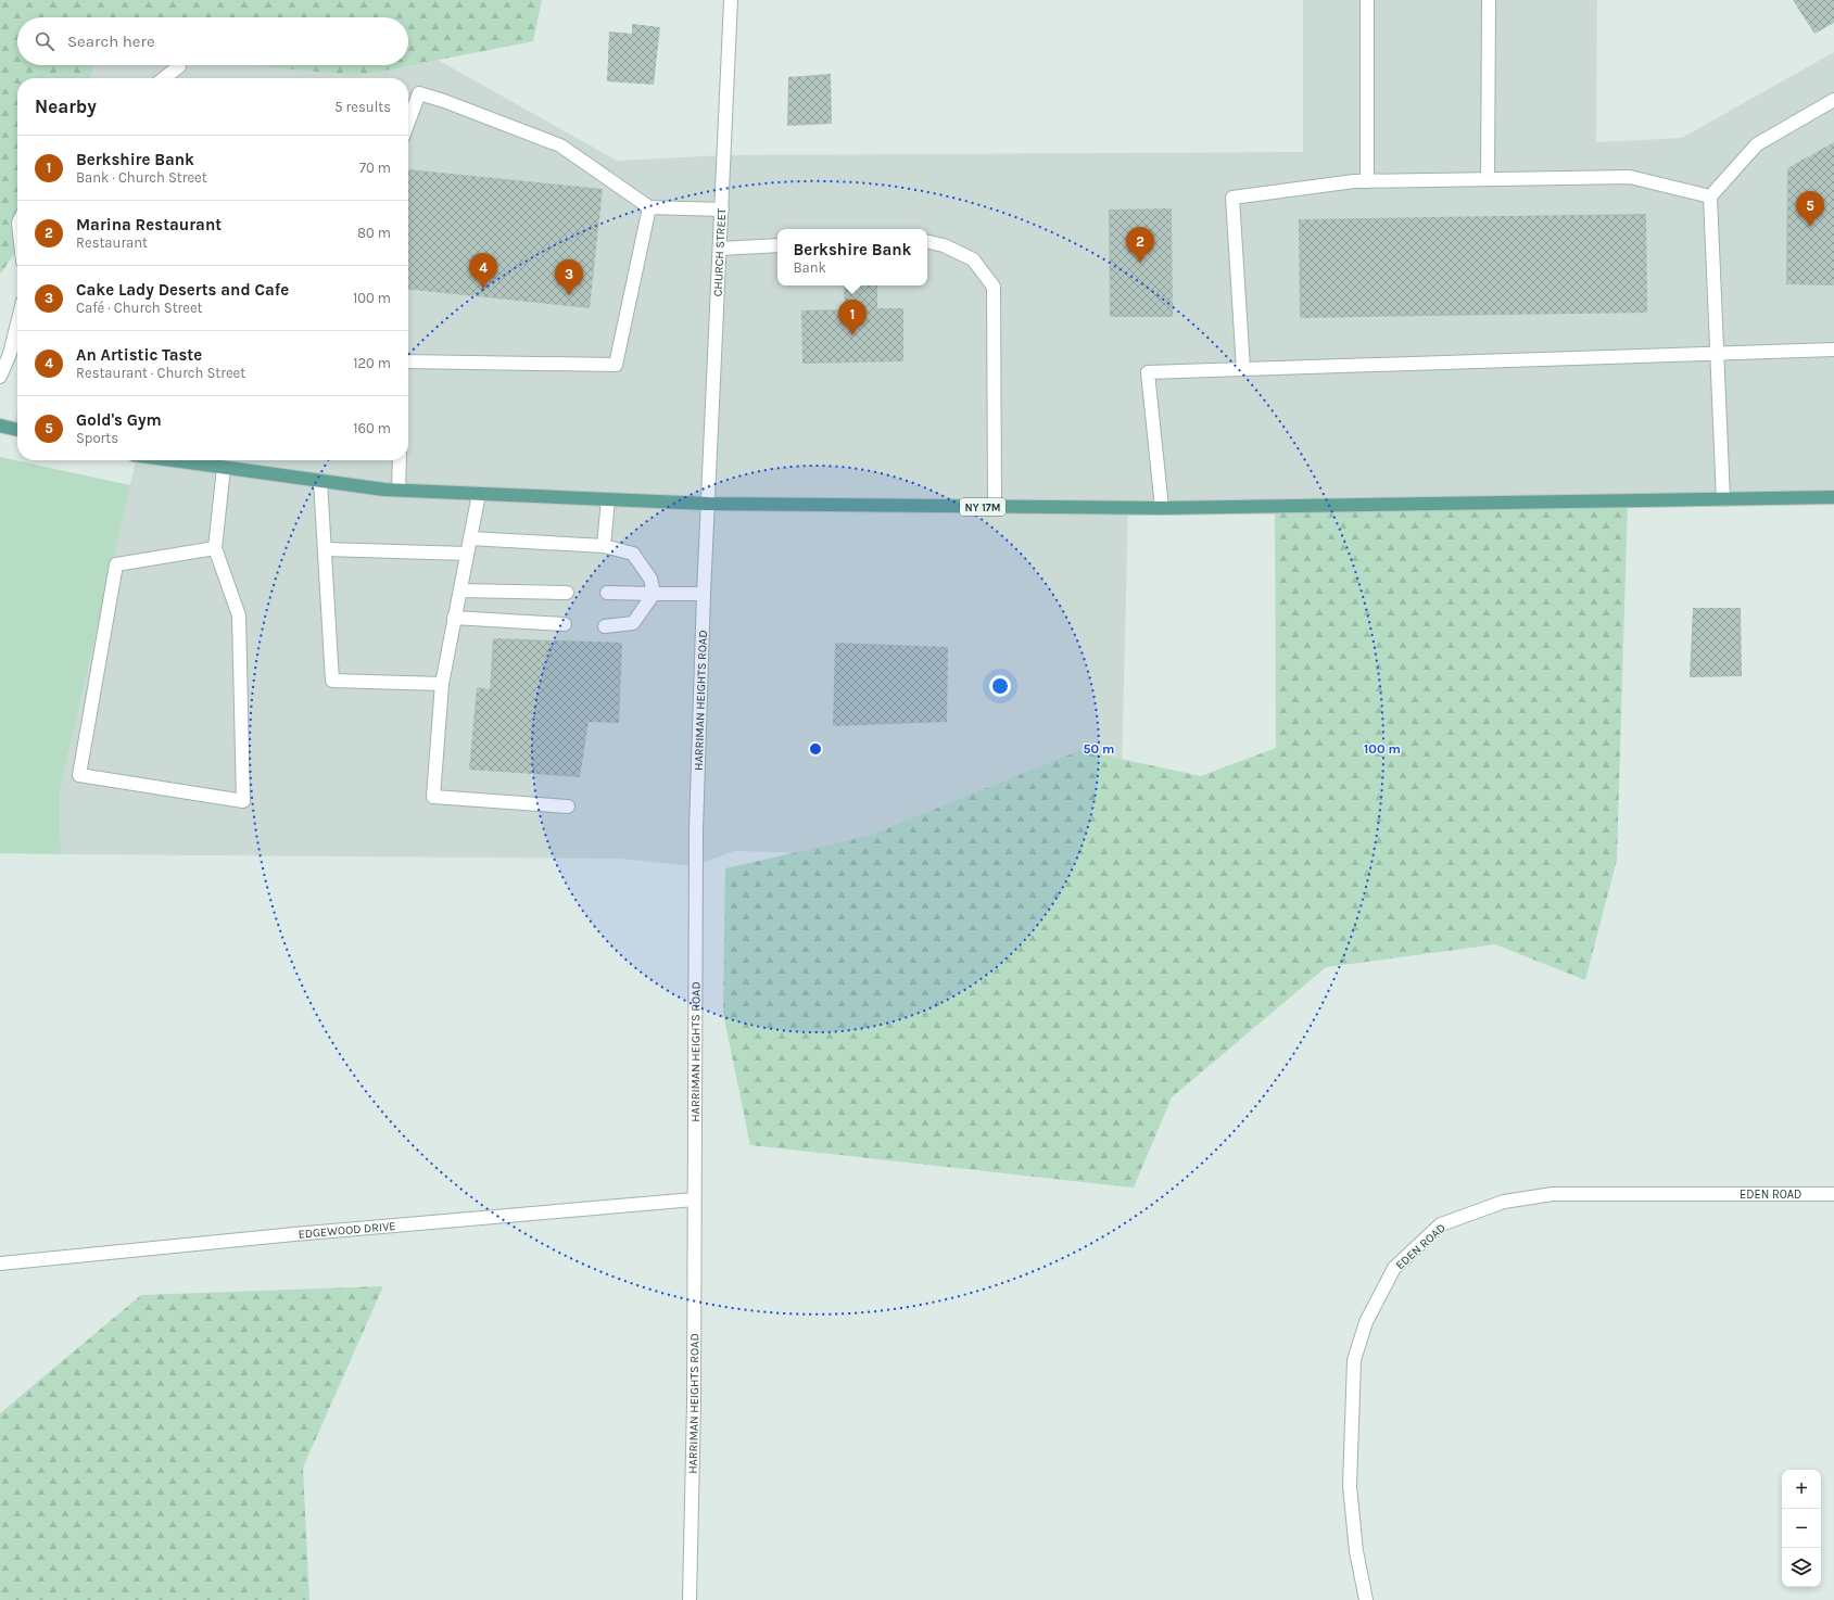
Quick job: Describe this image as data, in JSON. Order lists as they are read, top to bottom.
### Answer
{
  "streets": {
    "main road": ["NY 17M"],
    "street": [
      "CHURCH STREET",
      "HARRIMAN HEIGHTS ROAD",
      "EDEN ROAD",
      "EDGEWOOD DRIVE"
    ]
  },
  "crossings": [
    ["CHURCH STREET", "NY 17M"],
    ["CHURCH STREET", "HARRIMAN HEIGHTS ROAD"],
    ["NY 17M", "HARRIMAN HEIGHTS ROAD"],
    ["HARRIMAN HEIGHTS ROAD", "EDGEWOOD DRIVE"]
  ],
  "page": {
    "search": "Search here",
    "heading": ["Nearby", "5 results"],
    "list": [
      {
        "mark": "1",
        "name": "Berkshire Bank",
        "note": "Bank · Church Street",
        "value": "70 m"
      },
      {
        "mark": "2",
        "name": "Marina Restaurant",
        "note": "Restaurant",
        "value": "80 m"
      },
      {
        "mark": "3",
        "name": "Cake Lady Deserts and Cafe",
        "note": "Café · Church Street",
        "value": "100 m"
      },
      {
        "mark": "4",
        "name": "An Artistic Taste",
        "note": "Restaurant · Church Street",
        "value": "120 m"
      },
      {
        "mark": "5",
        "name": "Gold's Gym",
        "note": "Sports",
        "value": "160 m"
      }
    ],
    "pins": [
      "5",
      "2",
      "4",
      "3",
      "1"
    ],
    "popup": ["Berkshire Bank", "Bank"],
    "map_buttons": ["+", "−"]
  },
  "rings": ["50 m", "100 m"]
}
